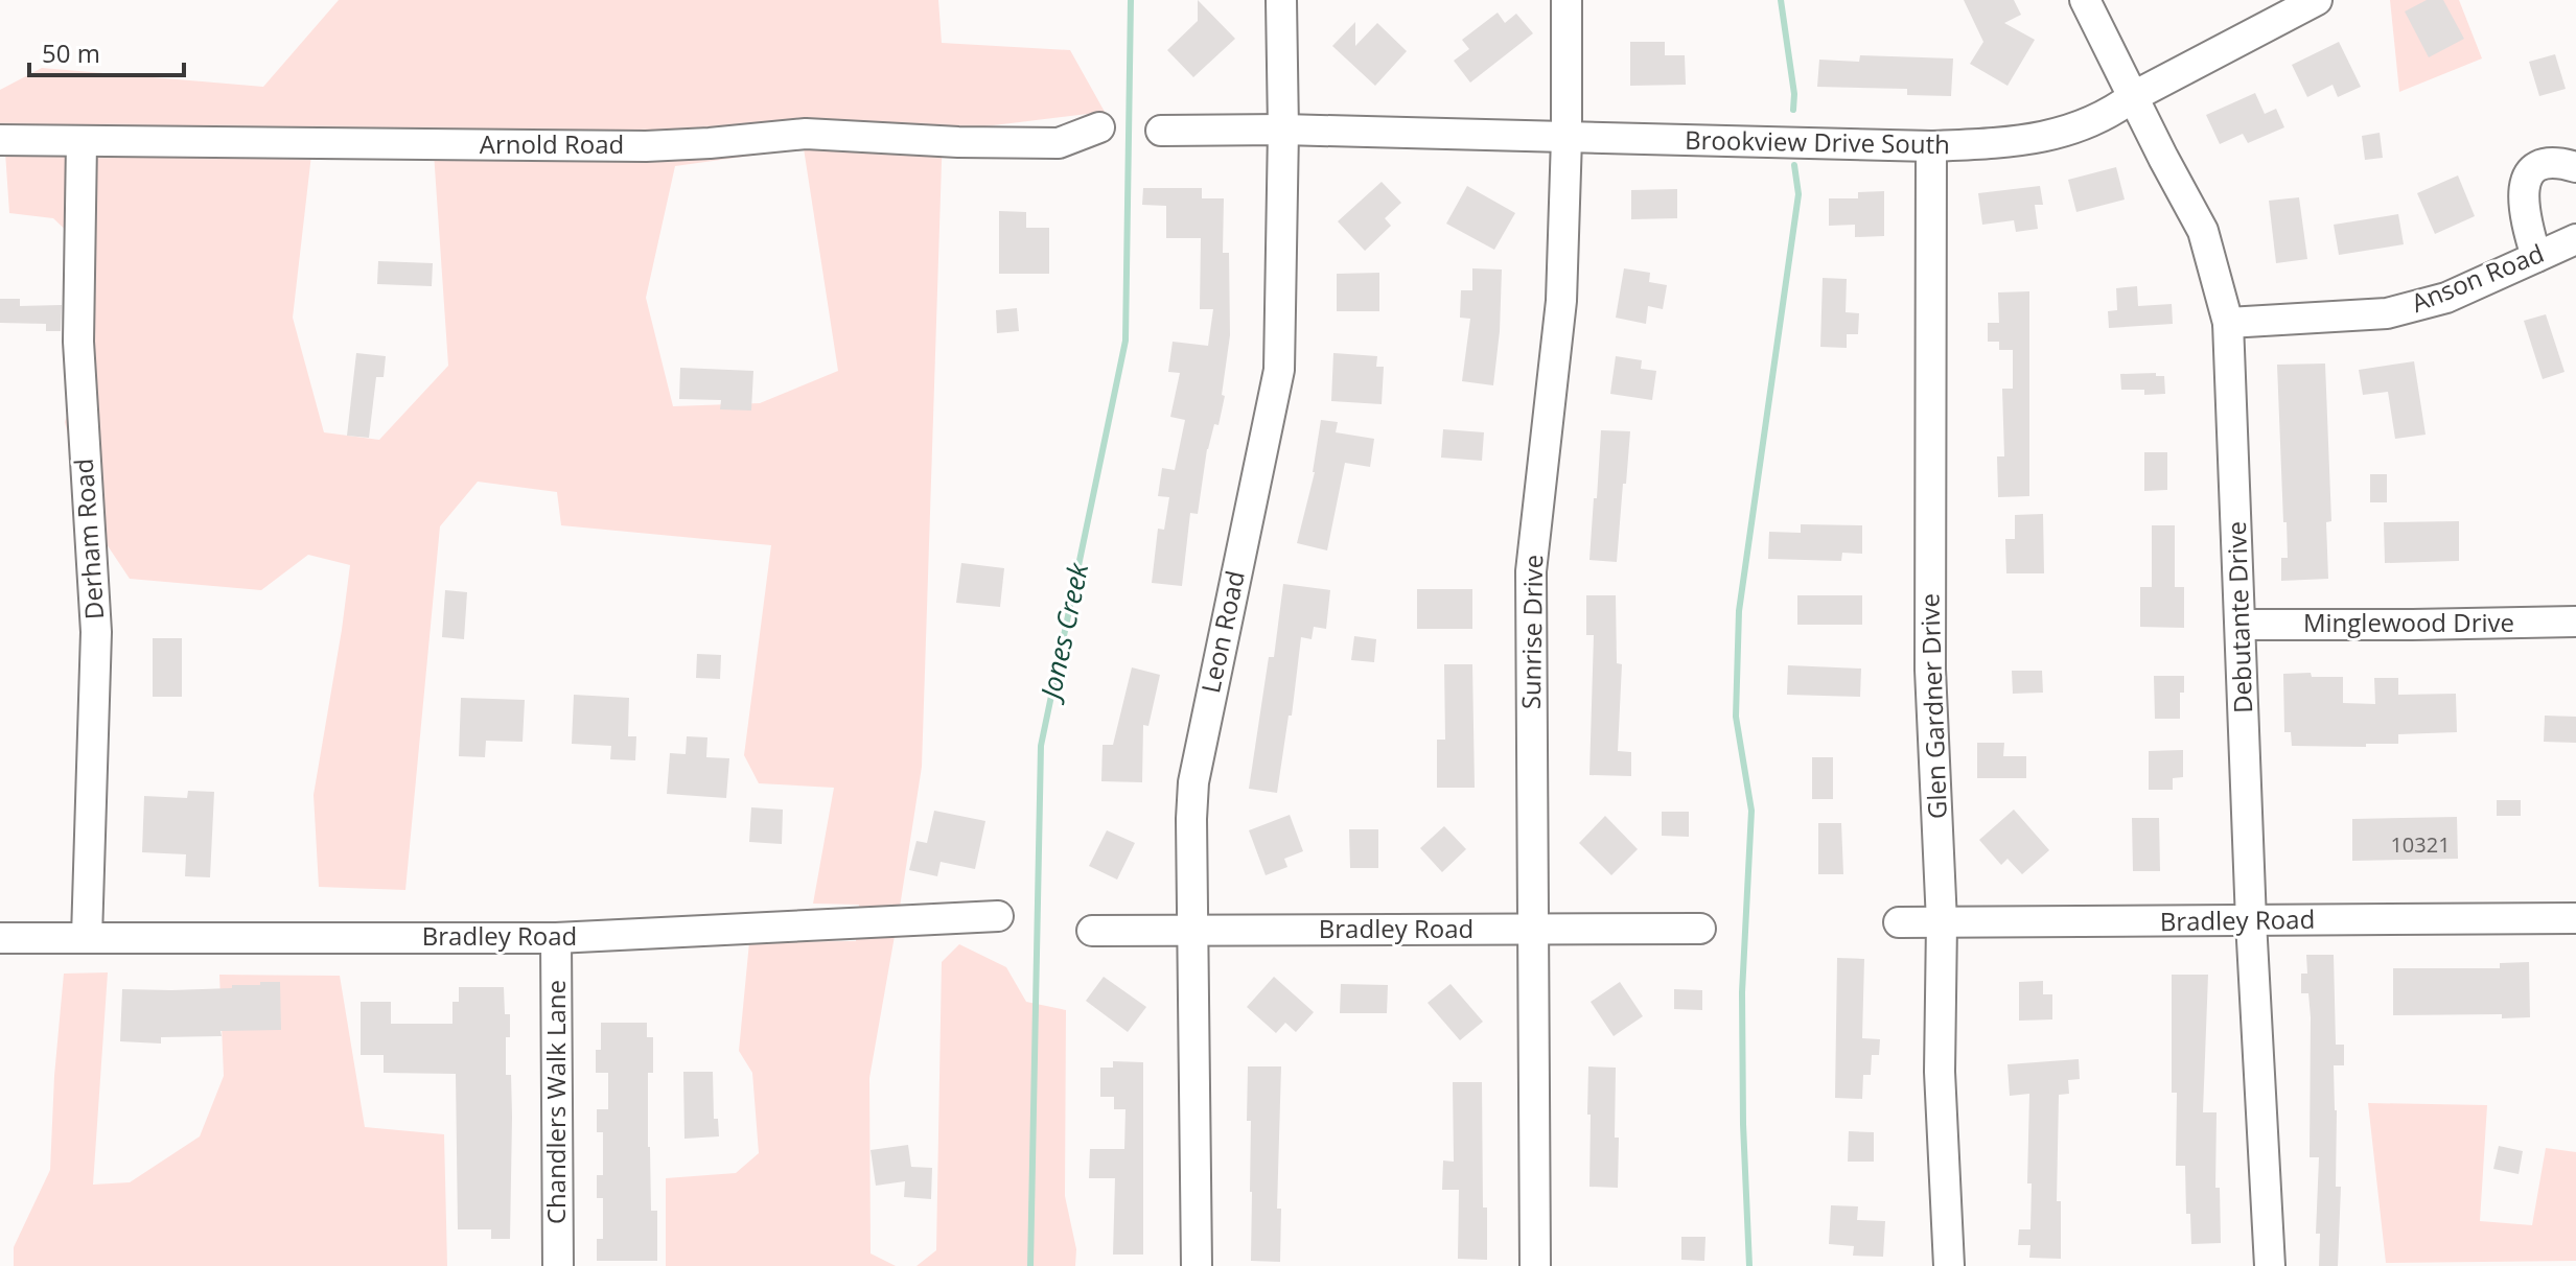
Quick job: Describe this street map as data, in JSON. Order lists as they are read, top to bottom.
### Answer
{
  "streets": {
    "street": [
      "Brookview Drive South",
      "Arnold Road",
      "Anson Road",
      "Derham Road",
      "Debutante Drive",
      "Minglewood Drive",
      "Leon Road",
      "Sunrise Drive",
      "Glen Gardner Drive",
      "Bradley Road",
      "Chandlers Walk Lane"
    ]
  },
  "crossings": [
    ["Brookview Drive South", "Debutante Drive"],
    ["Brookview Drive South", "Leon Road"],
    ["Brookview Drive South", "Sunrise Drive"],
    ["Brookview Drive South", "Glen Gardner Drive"],
    ["Arnold Road", "Derham Road"],
    ["Anson Road", "Debutante Drive"],
    ["Derham Road", "Bradley Road"],
    ["Debutante Drive", "Minglewood Drive"],
    ["Debutante Drive", "Bradley Road"],
    ["Leon Road", "Bradley Road"],
    ["Sunrise Drive", "Bradley Road"],
    ["Glen Gardner Drive", "Bradley Road"],
    ["Bradley Road", "Chandlers Walk Lane"]
  ],
  "water": ["Jones Creek"],
  "house_numbers": ["10321"],
  "scale_bar": "50 m"
}
